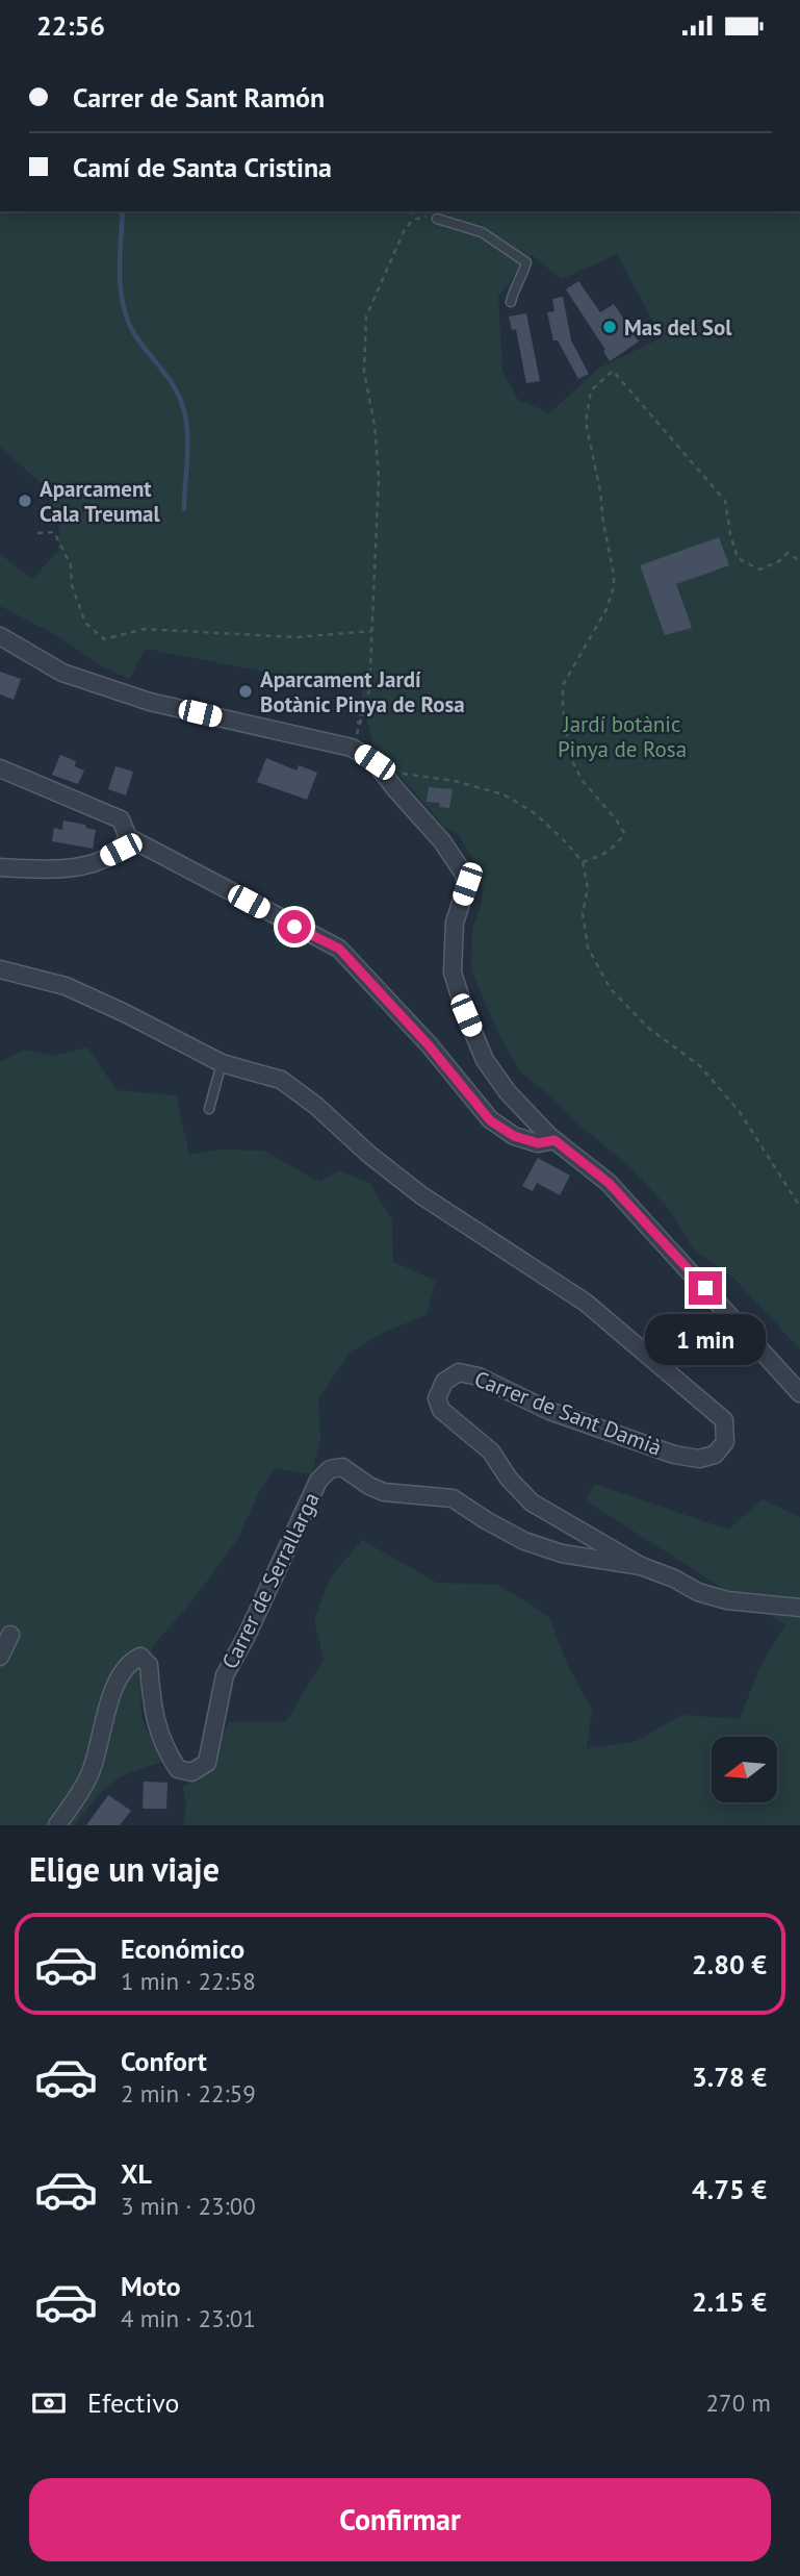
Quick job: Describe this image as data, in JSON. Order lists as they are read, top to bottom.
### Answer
{
  "streets": {
    "street": ["Carrer de Sant Damià", "Carrer de Serrallarga"]
  },
  "crossings": [
    ["Carrer de Sant Damià", "Carrer de Serrallarga"]
  ],
  "parks": ["Jardí botànic Pinya de Rosa"],
  "places": ["Mas del Sol", "Aparcament Cala Treumal", "Aparcament Jardí Botànic Pinya de Rosa"],
  "north": "left",
  "page": {
    "status": "22:56",
    "banner": ["Carrer de Sant Ramón", "Camí de Santa Cristina"],
    "bubble": "1 min",
    "heading": "Elige un viaje",
    "list": [
      {
        "name": "Económico",
        "note": "1 min · 22:58",
        "value": "2.80 €"
      },
      {
        "name": "Confort",
        "note": "2 min · 22:59",
        "value": "3.78 €"
      },
      {
        "name": "XL",
        "note": "3 min · 23:00",
        "value": "4.75 €"
      },
      {
        "name": "Moto",
        "note": "4 min · 23:01",
        "value": "2.15 €"
      }
    ],
    "pay": ["Efectivo", "270 m"],
    "buttons": "Confirmar"
  }
}
